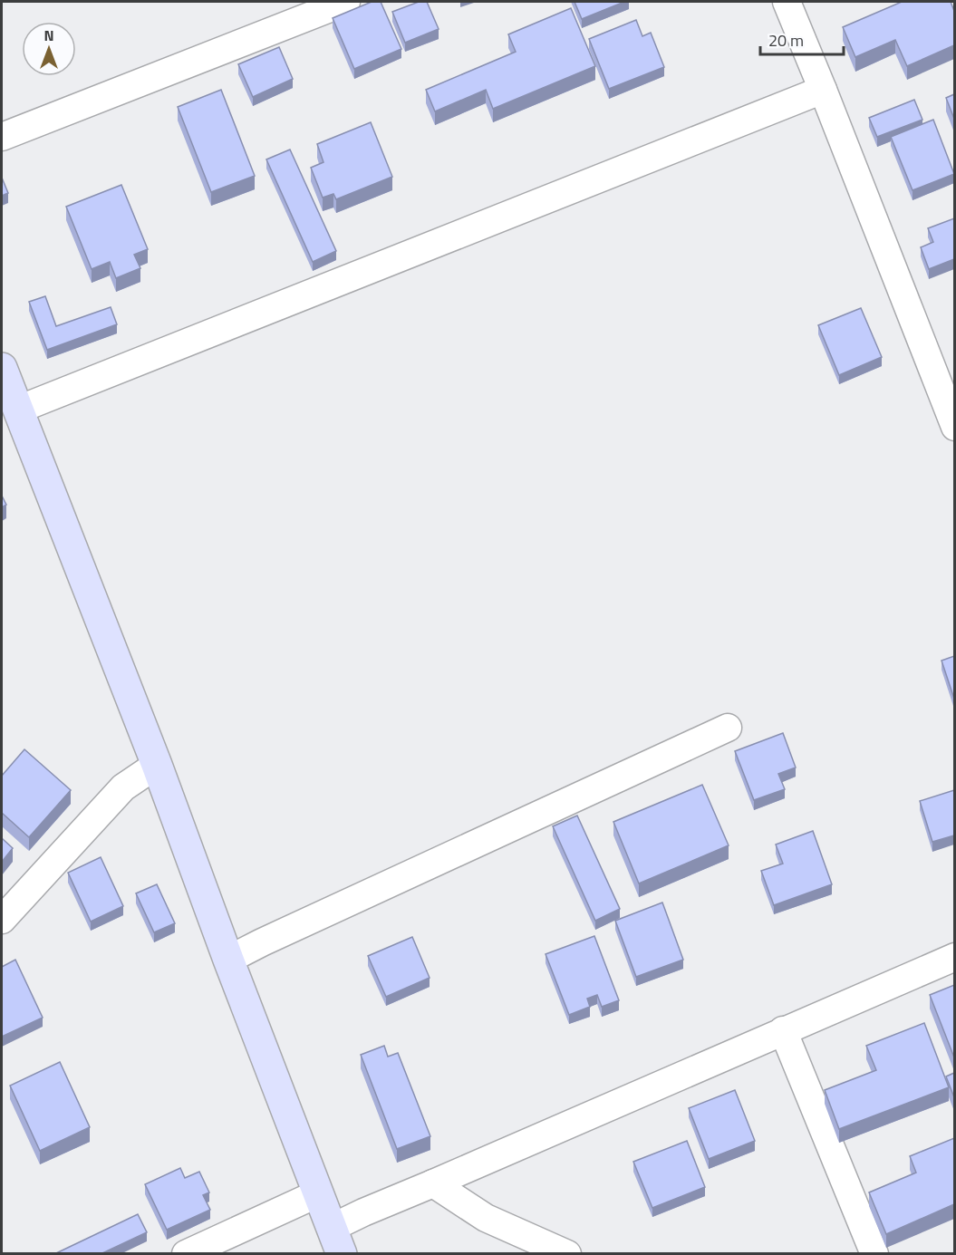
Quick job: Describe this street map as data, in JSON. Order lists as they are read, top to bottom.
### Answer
{
  "scale_bar": "20 m",
  "north": "top"
}
